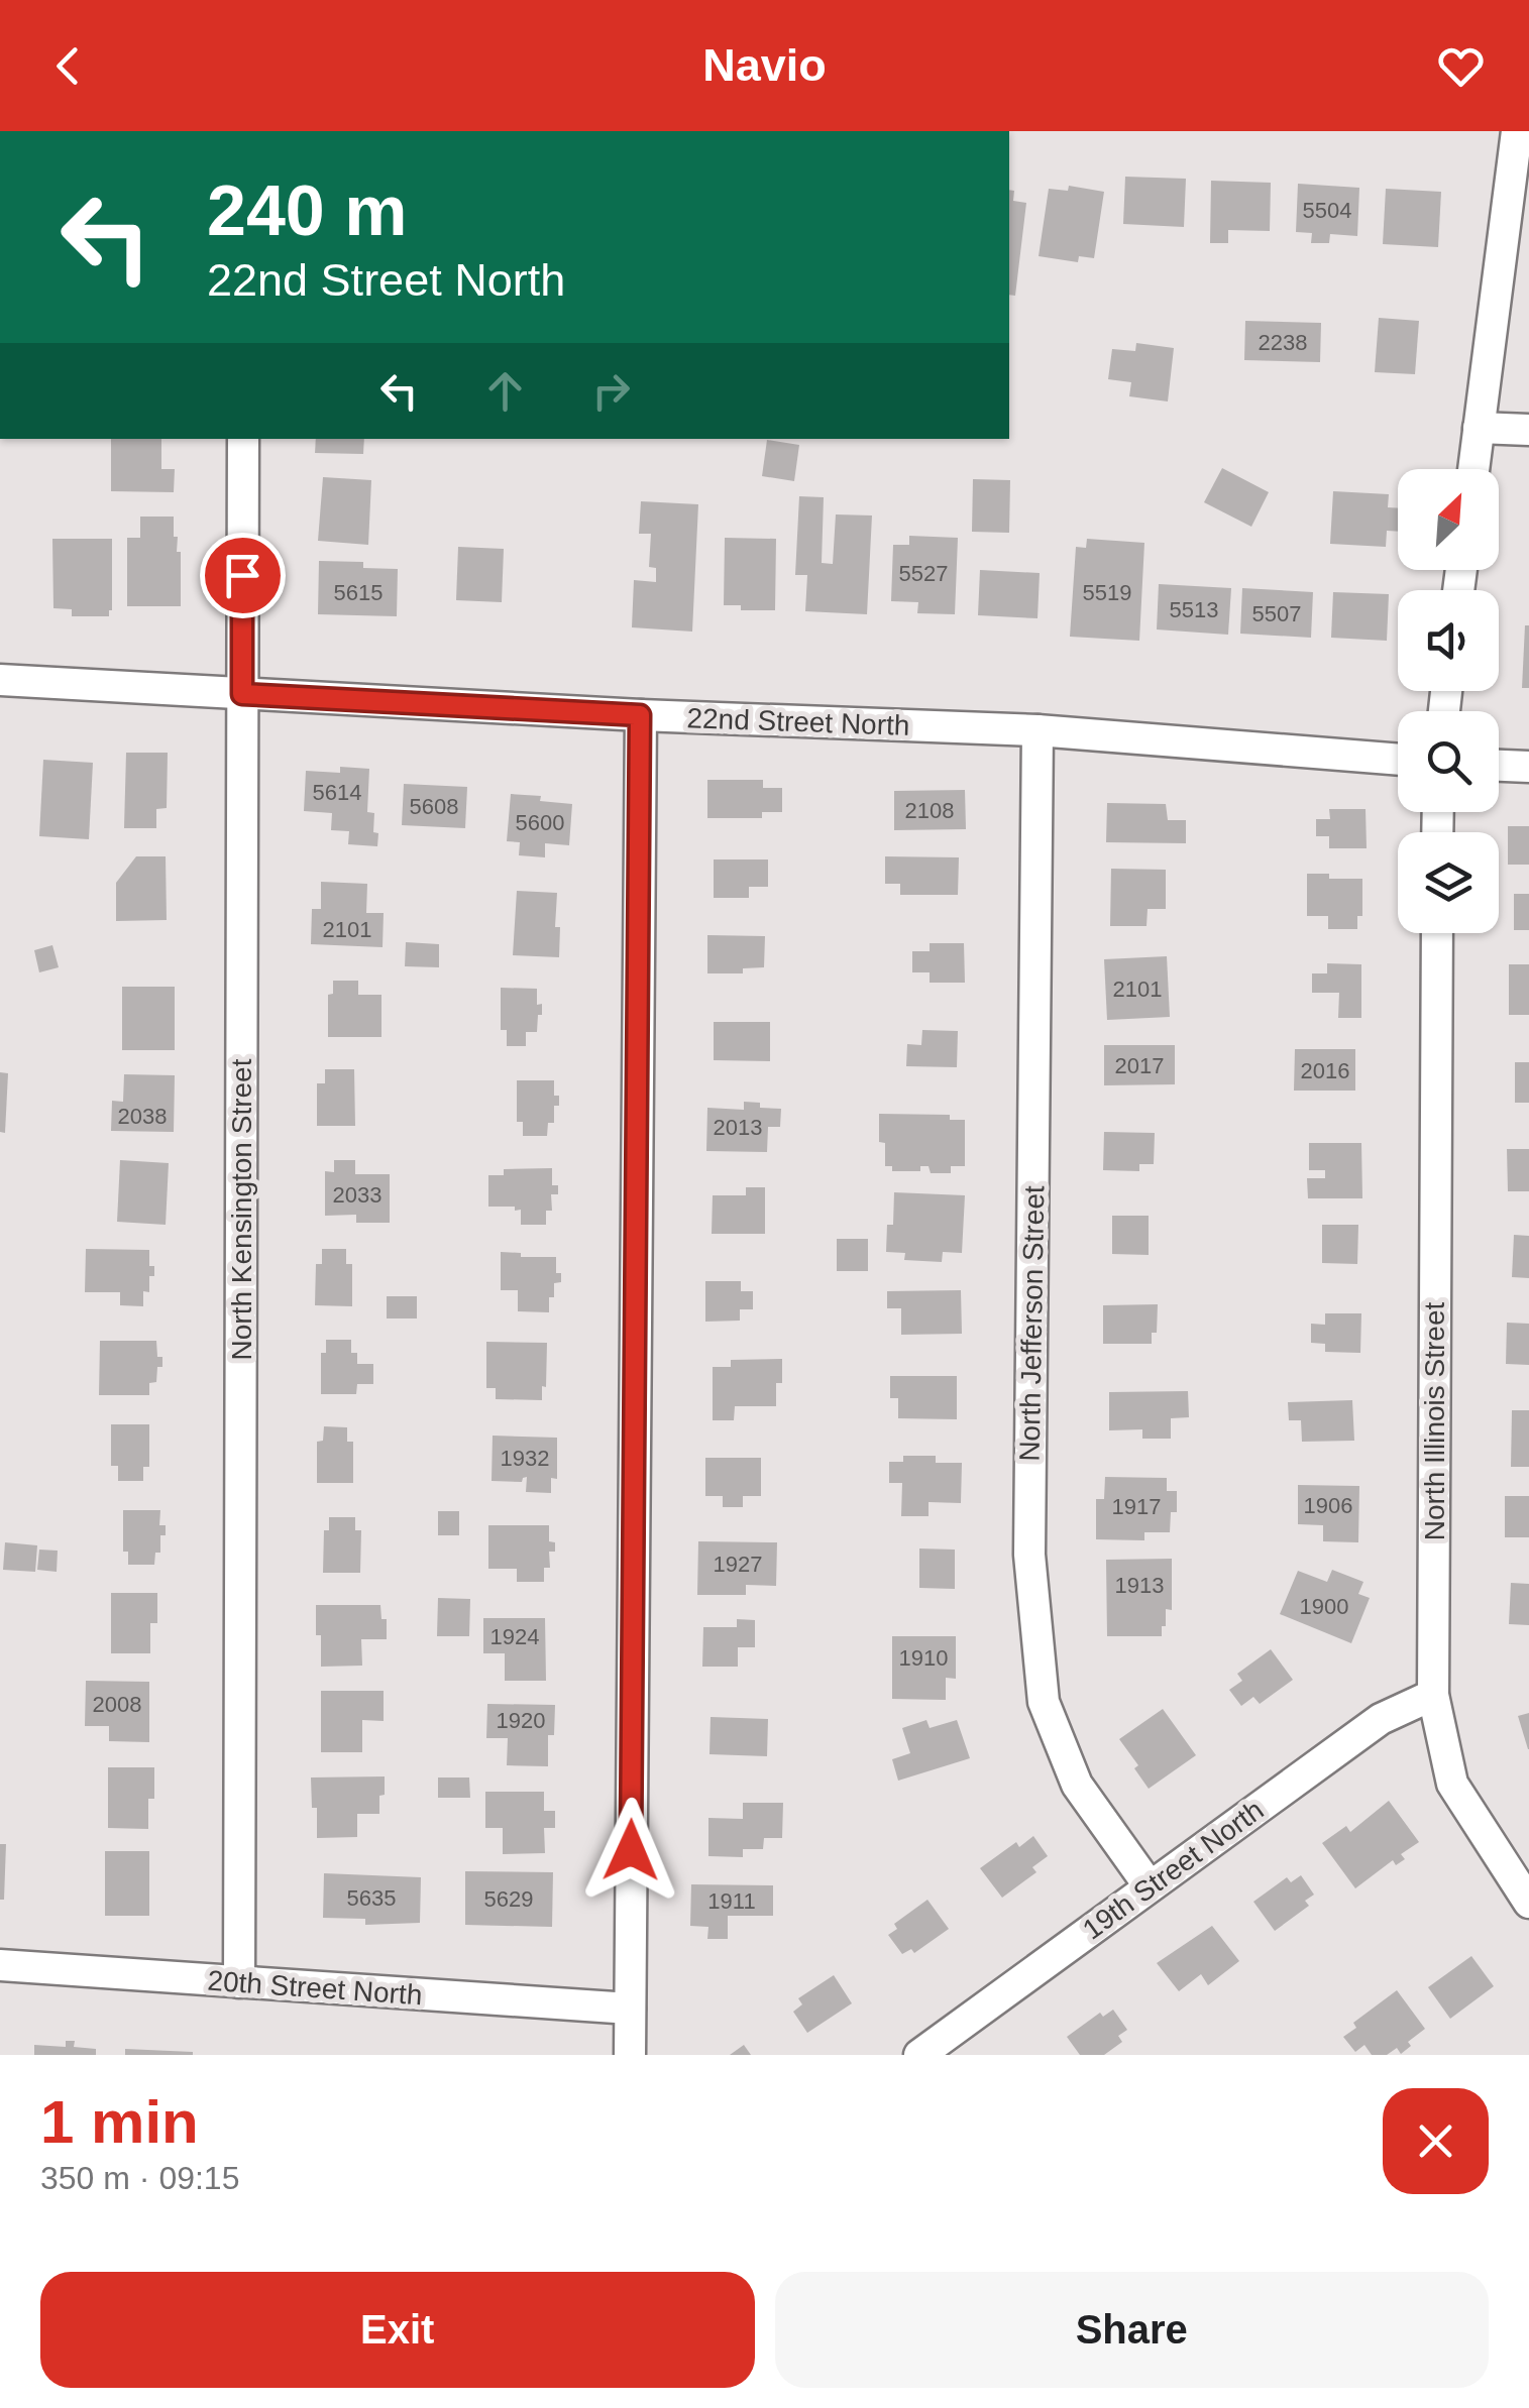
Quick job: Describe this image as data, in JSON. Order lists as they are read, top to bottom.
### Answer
{
  "streets": {
    "street": [
      "22nd Street North",
      "North Kensington Street",
      "North Jefferson Street",
      "North Illinois Street",
      "19th Street North",
      "20th Street North"
    ]
  },
  "crossings": [
    ["22nd Street North", "North Kensington Street"],
    ["22nd Street North", "North Jefferson Street"],
    ["North Kensington Street", "20th Street North"],
    ["North Jefferson Street", "19th Street North"],
    ["North Illinois Street", "19th Street North"]
  ],
  "house_numbers": [
    "5504",
    "2238",
    "5527",
    "5615",
    "5519",
    "5513",
    "5507",
    "5614",
    "5608",
    "2108",
    "5600",
    "2101",
    "2101",
    "2017",
    "2016",
    "2038",
    "2013",
    "2033",
    "1932",
    "1906",
    "1917",
    "1927",
    "1913",
    "1900",
    "1924",
    "1910",
    "2008",
    "1920",
    "5635",
    "5629",
    "1911"
  ],
  "north": "top right",
  "page": {
    "header": "Navio",
    "turn": ["240 m", "22nd Street North"],
    "heading": ["1 min", "350 m · 09:15"],
    "buttons": ["Exit", "Share"]
  }
}
